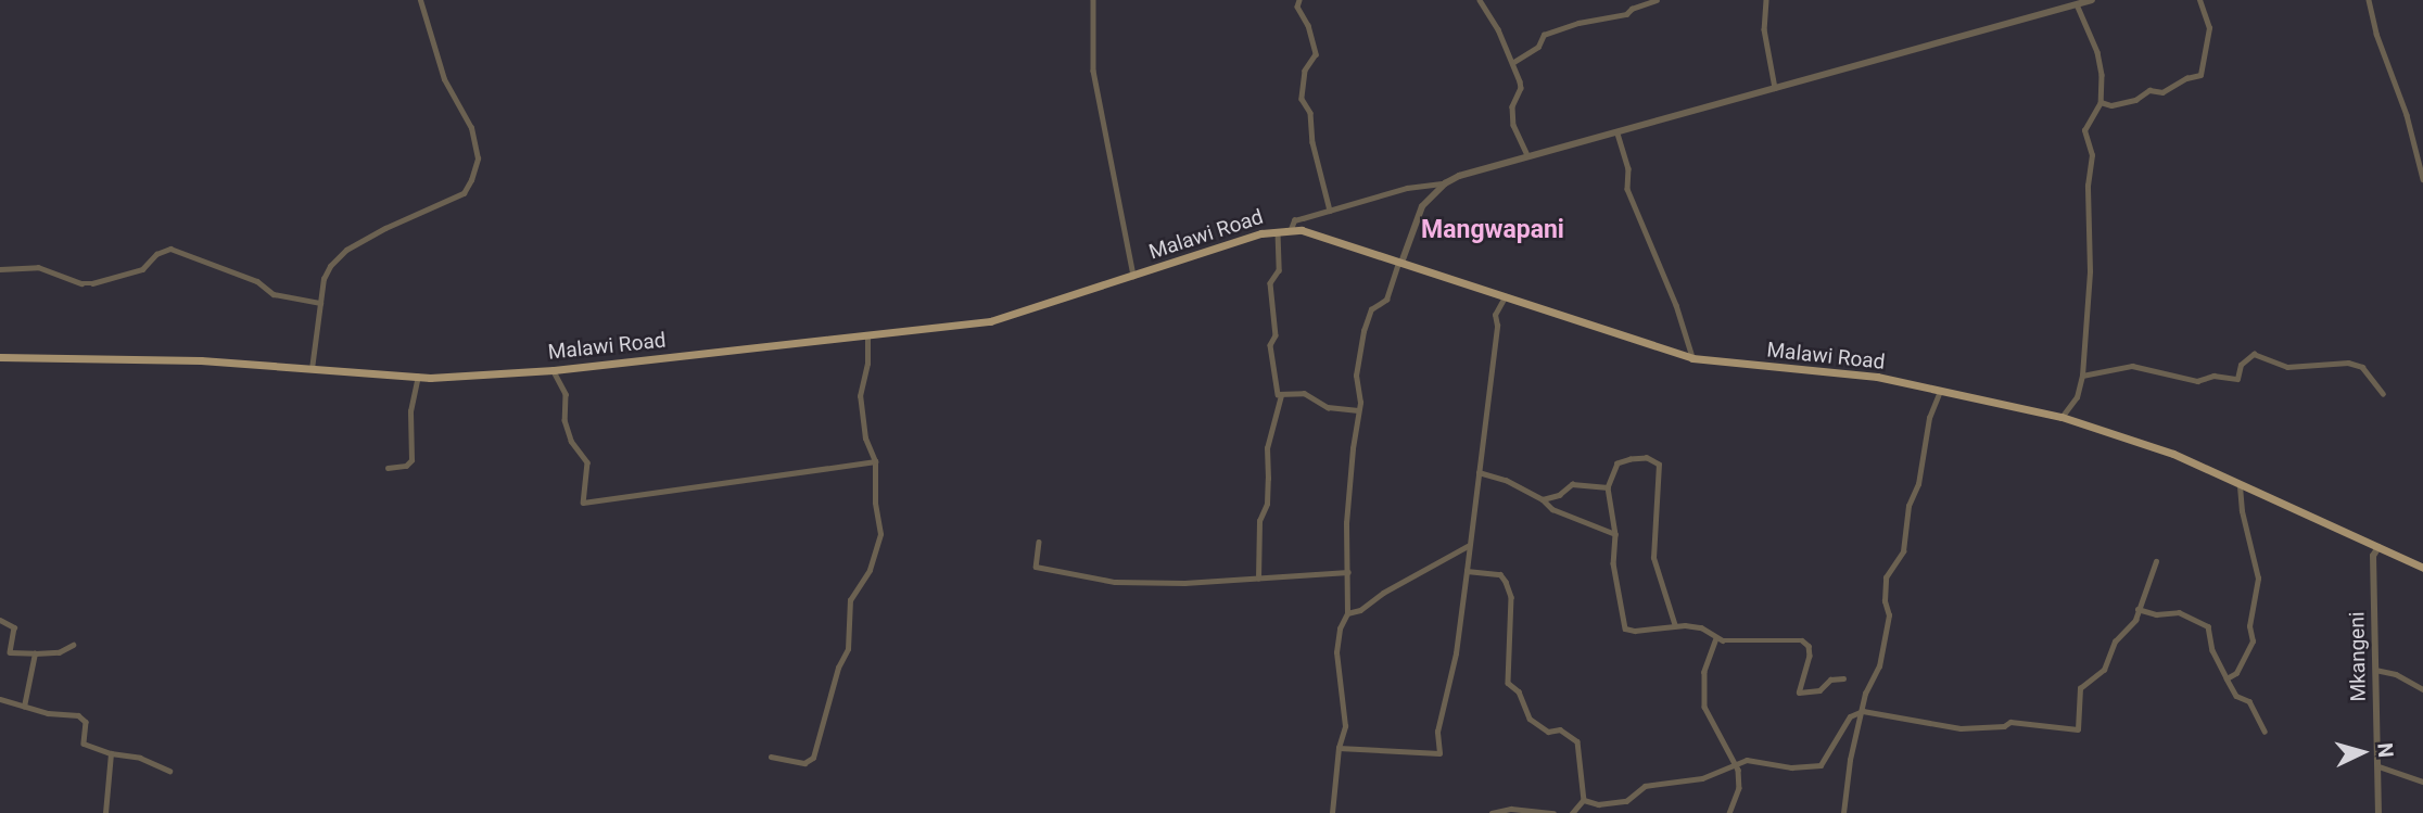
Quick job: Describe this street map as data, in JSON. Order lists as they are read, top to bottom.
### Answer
{
  "streets": {
    "main road": ["Malawi Road"],
    "street": ["Mkangeni"]
  },
  "crossings": [
    ["Malawi Road", "Mkangeni"]
  ],
  "districts": ["Mangwapani"],
  "north": "right"
}
